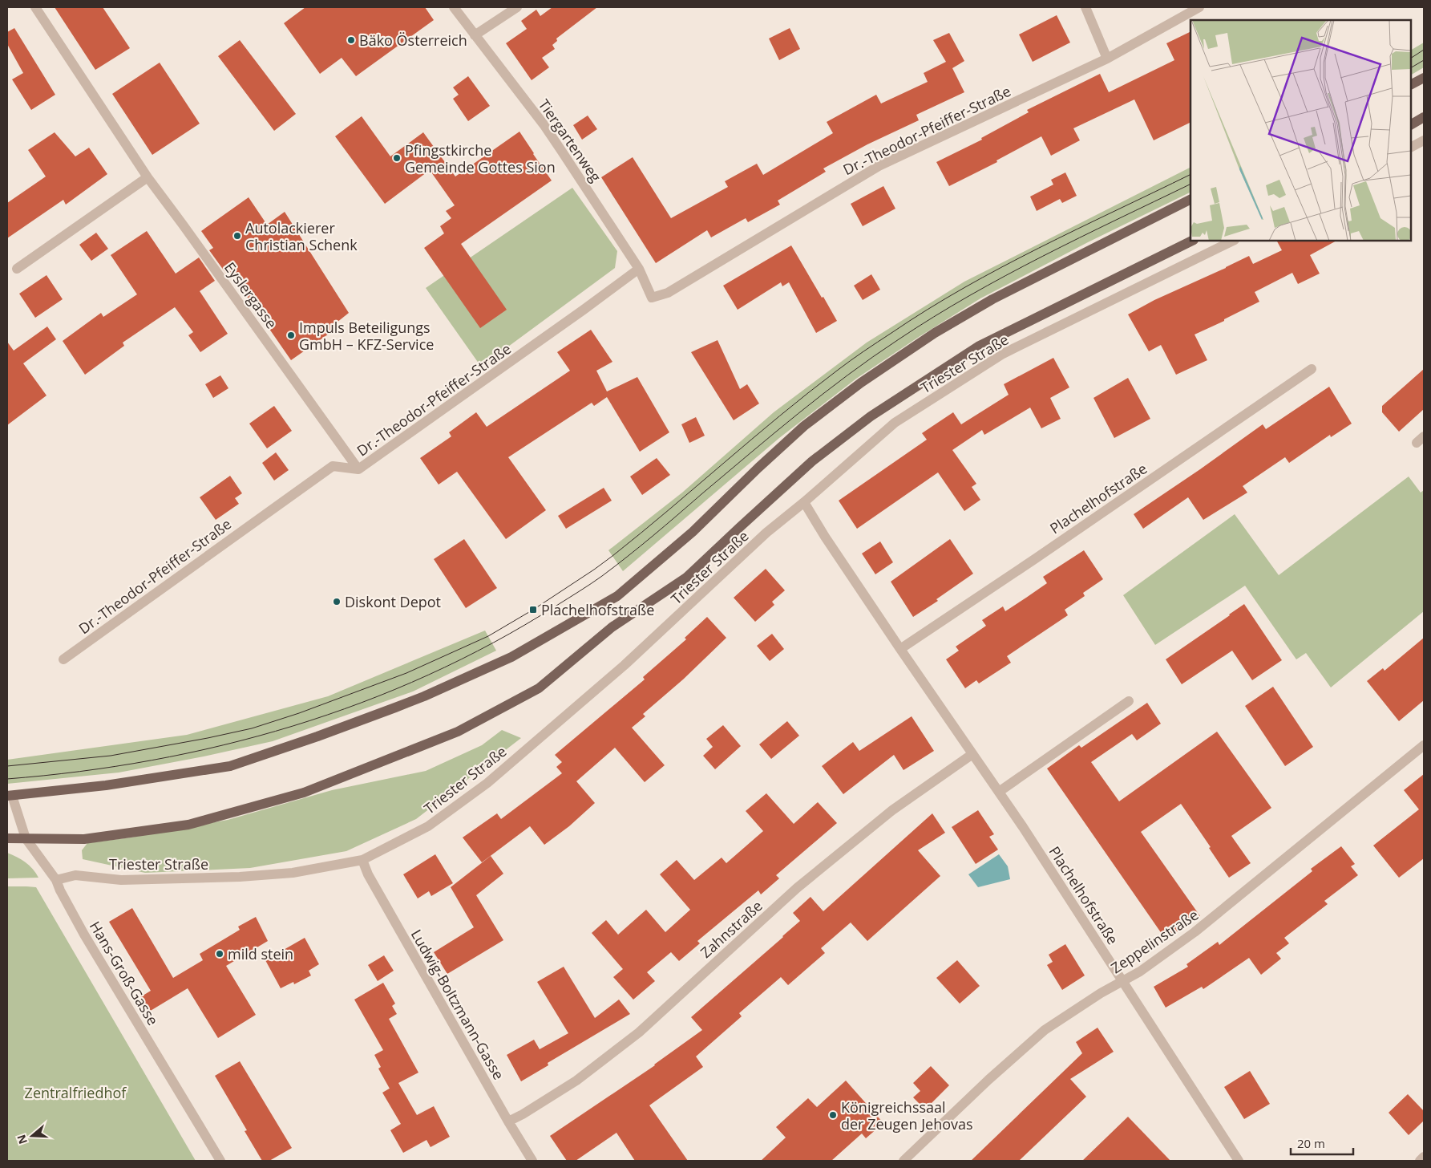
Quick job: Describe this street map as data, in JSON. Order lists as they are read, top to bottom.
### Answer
{
  "streets": {
    "main road": ["Triester Straße"],
    "street": [
      "Dr.-Theodor-Pfeiffer-Straße",
      "Tiergartenweg",
      "Eyslergasse",
      "Plachelhofstraße",
      "Zahnstraße",
      "Zeppelinstraße",
      "Hans-Groß-Gasse",
      "Ludwig-Boltzmann-Gasse"
    ]
  },
  "crossings": [
    ["Dr.-Theodor-Pfeiffer-Straße", "Tiergartenweg"],
    ["Dr.-Theodor-Pfeiffer-Straße", "Eyslergasse"],
    ["Triester Straße", "Plachelhofstraße"],
    ["Triester Straße", "Hans-Groß-Gasse"],
    ["Triester Straße", "Ludwig-Boltzmann-Gasse"],
    ["Plachelhofstraße", "Zahnstraße"],
    ["Plachelhofstraße", "Zeppelinstraße"],
    ["Zahnstraße", "Ludwig-Boltzmann-Gasse"]
  ],
  "parks": ["Zentralfriedhof"],
  "places": {
    "other": [
      "Bäko Österreich",
      "Pfingstkirche Gemeinde Gottes Sion",
      "Autolackierer Christian Schenk",
      "Impuls Beteiligungs GmbH – KFZ-Service",
      "Diskont Depot",
      "mild stein",
      "Königreichssaal der Zeugen Jehovas"
    ],
    "transit": ["Plachelhofstraße"]
  },
  "scale_bar": "20 m",
  "north": "left"
}
